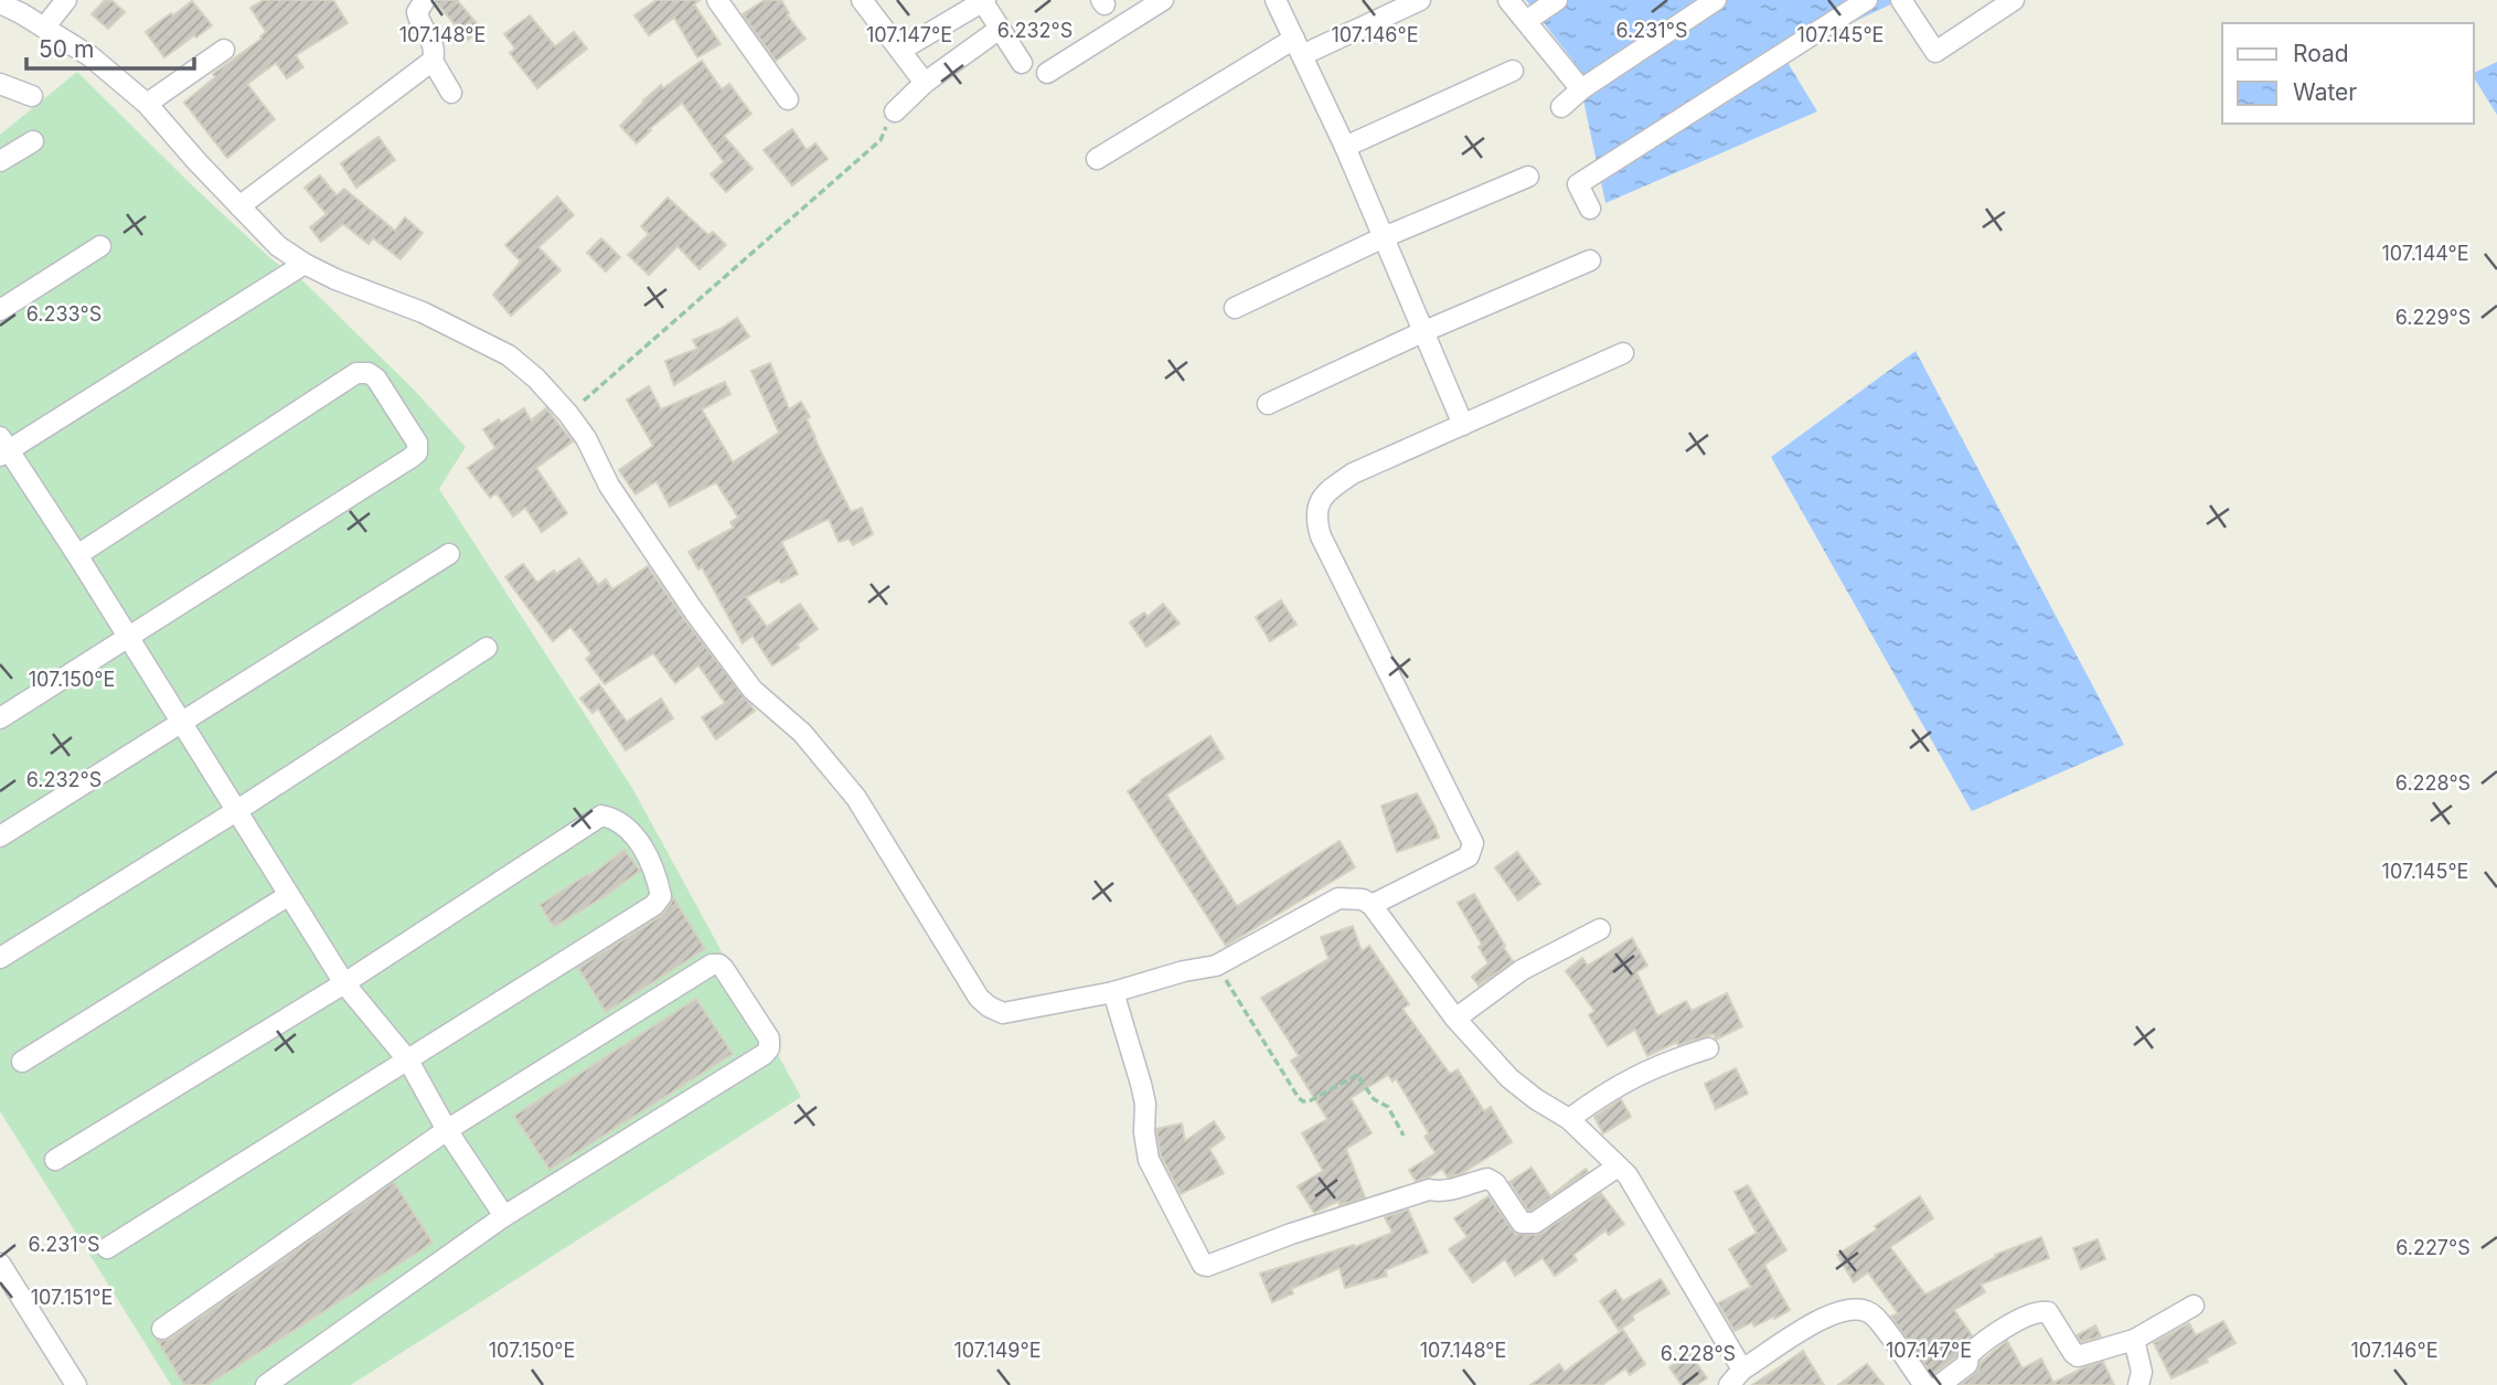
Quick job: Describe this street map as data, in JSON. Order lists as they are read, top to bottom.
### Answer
{
  "legend": ["Road", "Water"],
  "scale_bar": "50 m",
  "coordinates": [
    "6.232°S",
    "6.231°S",
    "107.148°E",
    "107.147°E",
    "107.146°E",
    "107.145°E",
    "107.144°E",
    "6.233°S",
    "6.229°S",
    "107.150°E",
    "6.228°S",
    "6.227°S",
    "107.151°E",
    "107.149°E"
  ]
}
